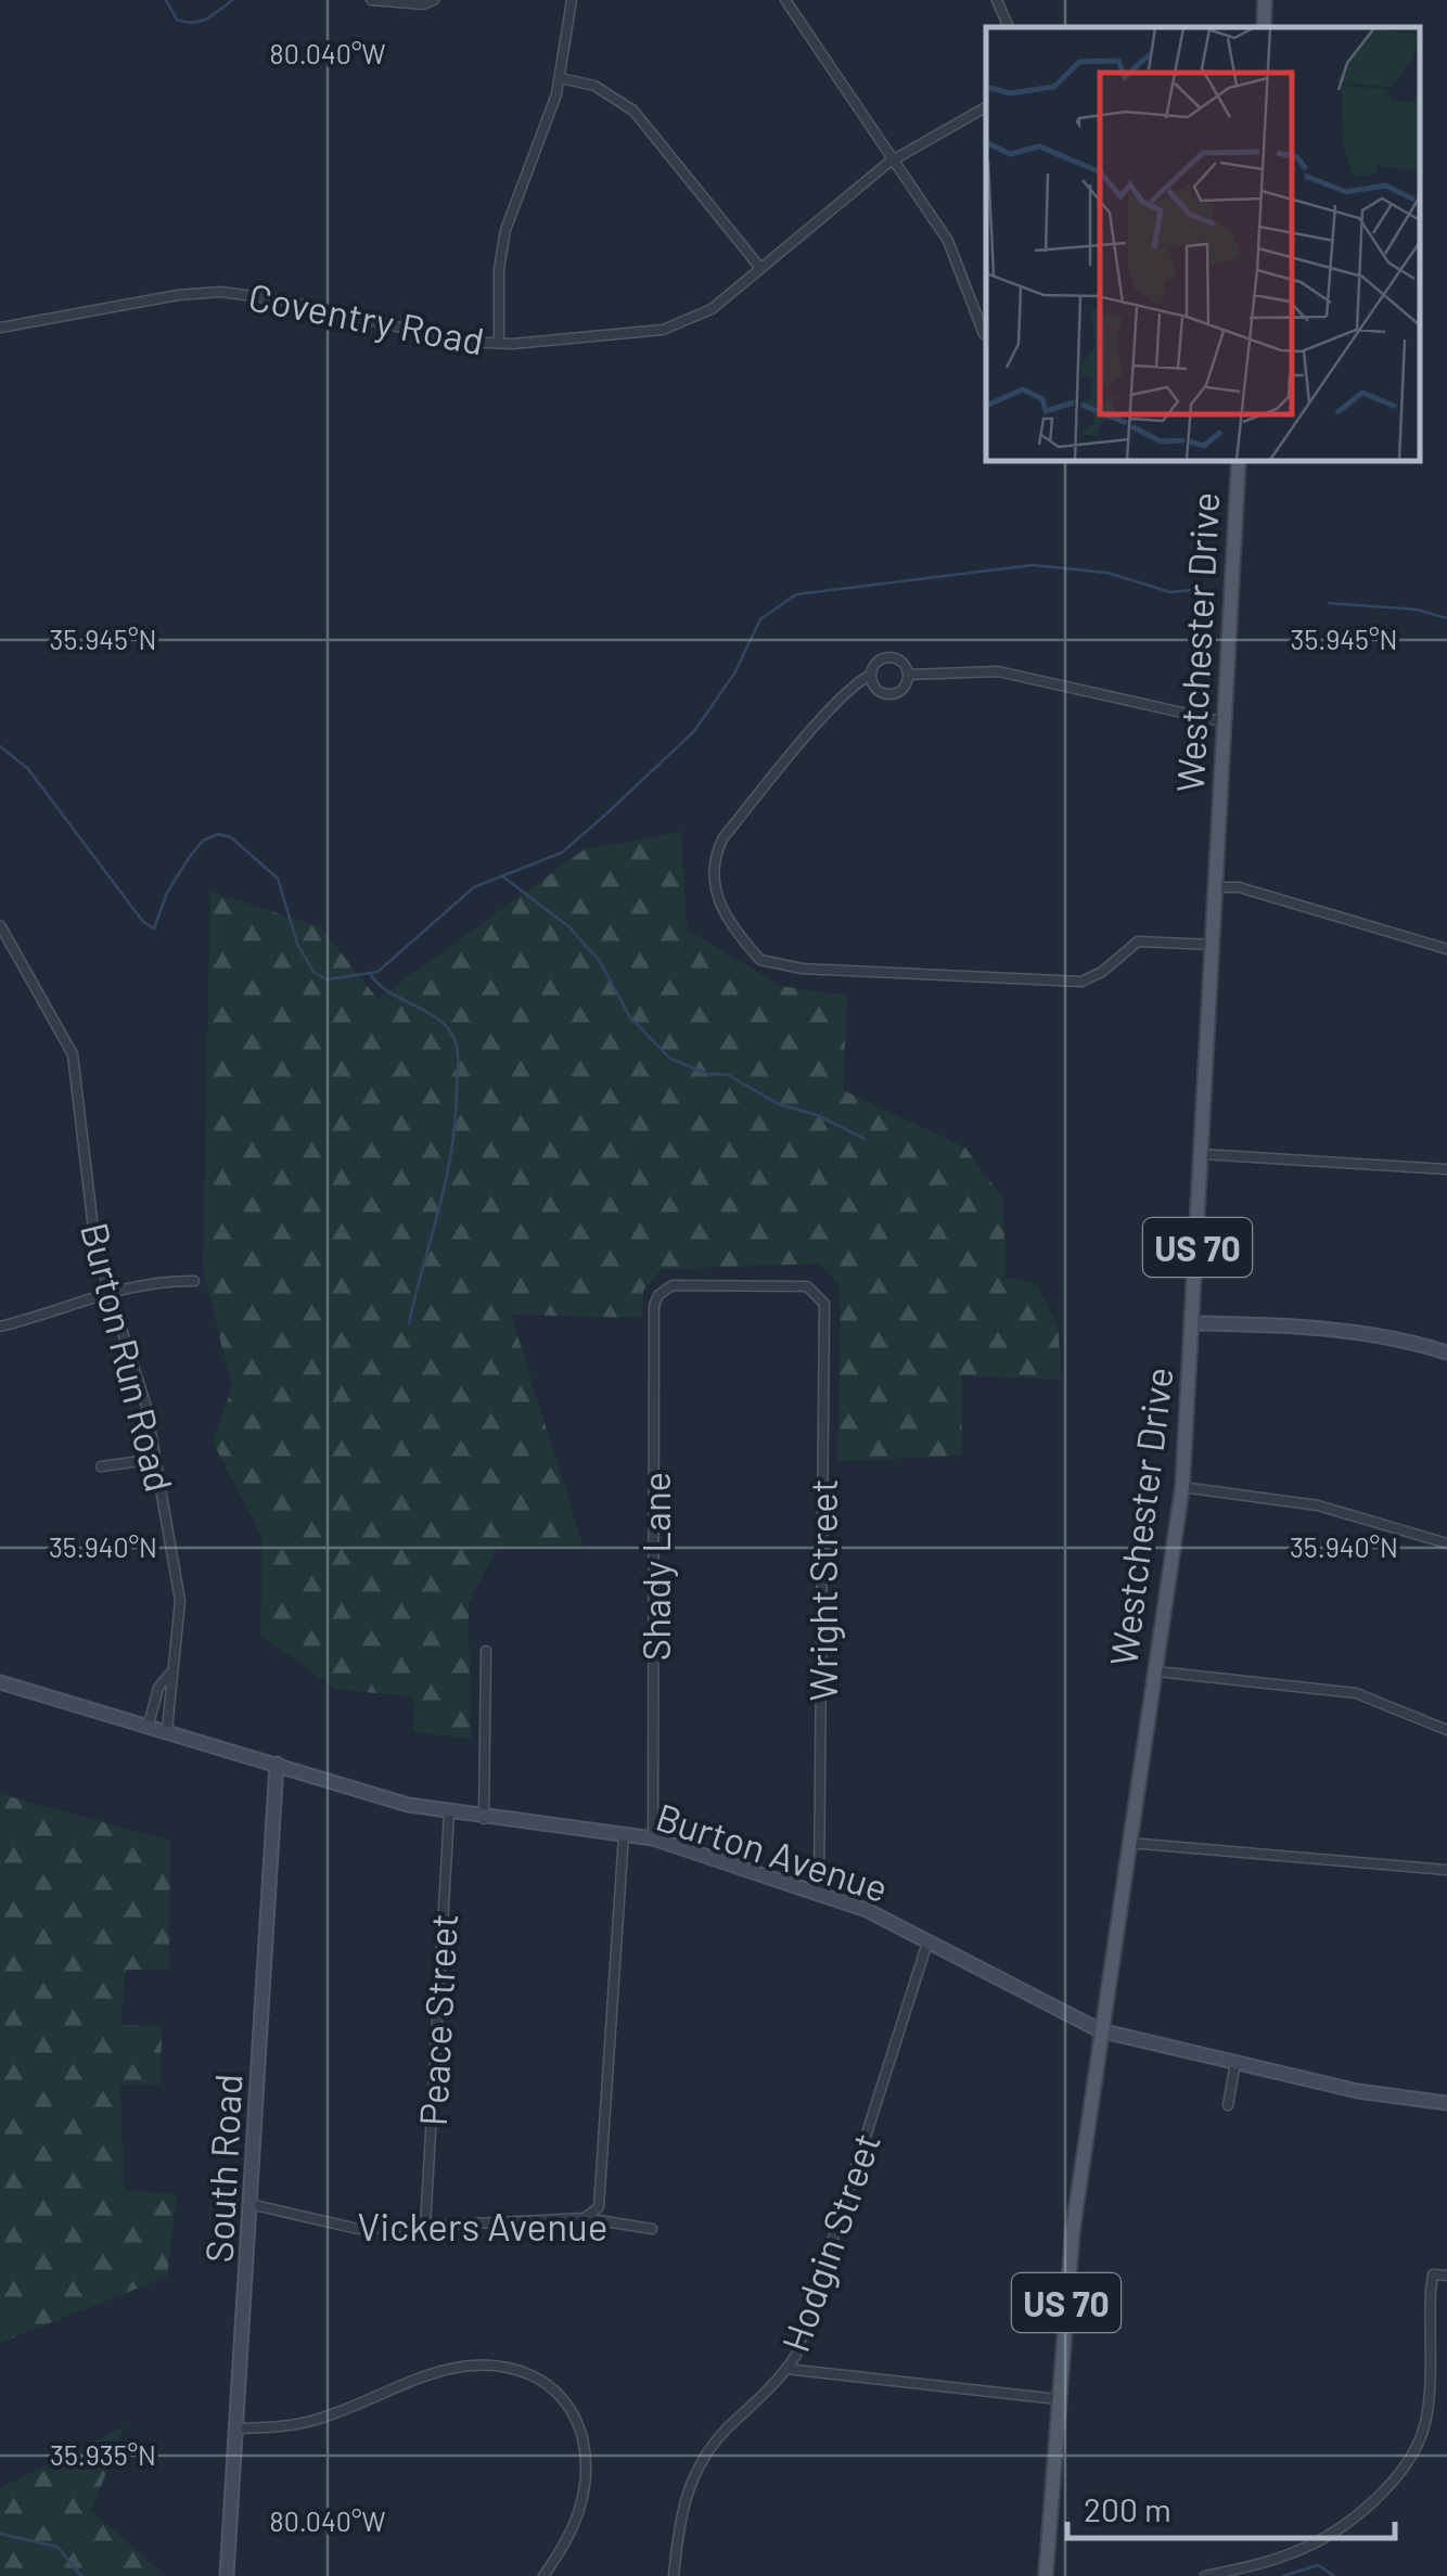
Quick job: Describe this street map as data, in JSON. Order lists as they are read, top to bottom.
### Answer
{
  "streets": {
    "main road": ["Westchester Drive", "US 70"],
    "street": [
      "Coventry Road",
      "Burton Run Road",
      "Shady Lane",
      "Wright Street",
      "Burton Avenue",
      "Peace Street",
      "South Road",
      "Vickers Avenue",
      "Hodgin Street"
    ]
  },
  "crossings": [
    ["Westchester Drive", "Burton Avenue"],
    ["Burton Run Road", "Burton Avenue"],
    ["Shady Lane", "Wright Street"],
    ["Shady Lane", "Burton Avenue"],
    ["Wright Street", "Burton Avenue"],
    ["Burton Avenue", "Peace Street"],
    ["Burton Avenue", "South Road"],
    ["Burton Avenue", "Hodgin Street"],
    ["Peace Street", "Vickers Avenue"],
    ["South Road", "Vickers Avenue"]
  ],
  "scale_bar": "200 m",
  "coordinates": [
    "80.040°W",
    "35.945°N",
    "35.940°N",
    "35.935°N"
  ]
}
